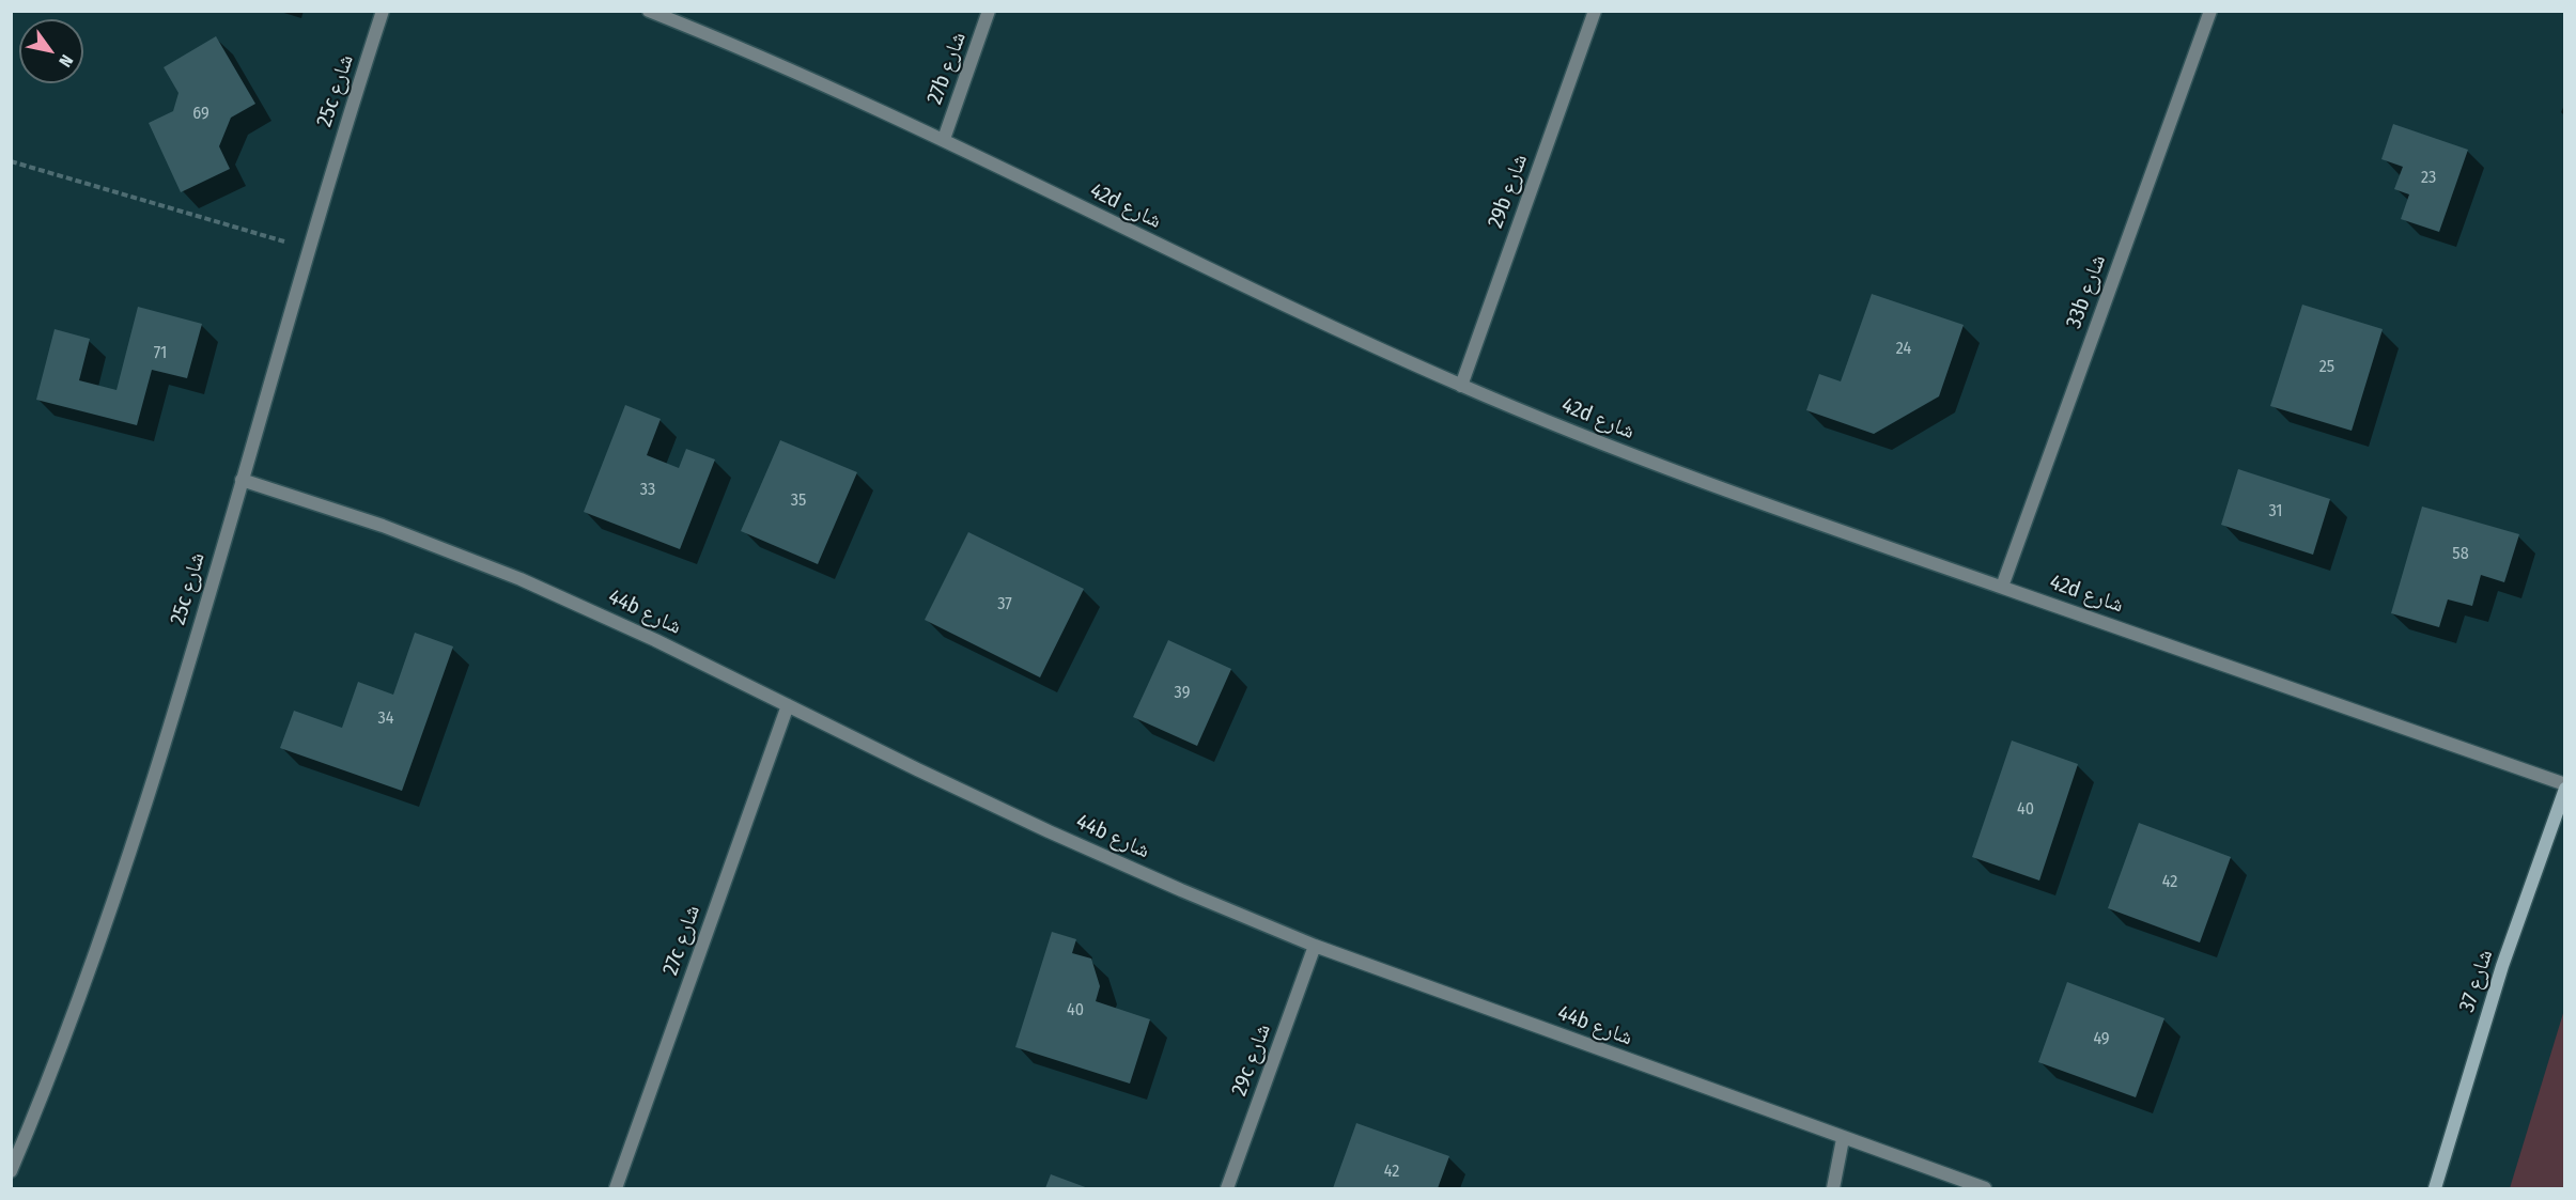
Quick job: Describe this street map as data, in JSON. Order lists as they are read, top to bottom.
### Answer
{
  "streets": {
    "street": [
      "27b شارع",
      "25c شارع",
      "29b شارع",
      "42d شارع",
      "33b شارع",
      "44b شارع",
      "27c شارع",
      "شارع 37",
      "29c شارع"
    ]
  },
  "crossings": [
    ["27b شارع", "42d شارع"],
    ["25c شارع", "44b شارع"],
    ["29b شارع", "42d شارع"],
    ["42d شارع", "33b شارع"],
    ["42d شارع", "شارع 37"],
    ["44b شارع", "27c شارع"],
    ["44b شارع", "29c شارع"]
  ],
  "house_numbers": [
    "69",
    "23",
    "24",
    "71",
    "25",
    "33",
    "35",
    "31",
    "58",
    "37",
    "39",
    "34",
    "40",
    "42",
    "40",
    "49",
    "42"
  ],
  "north": "bottom right"
}
